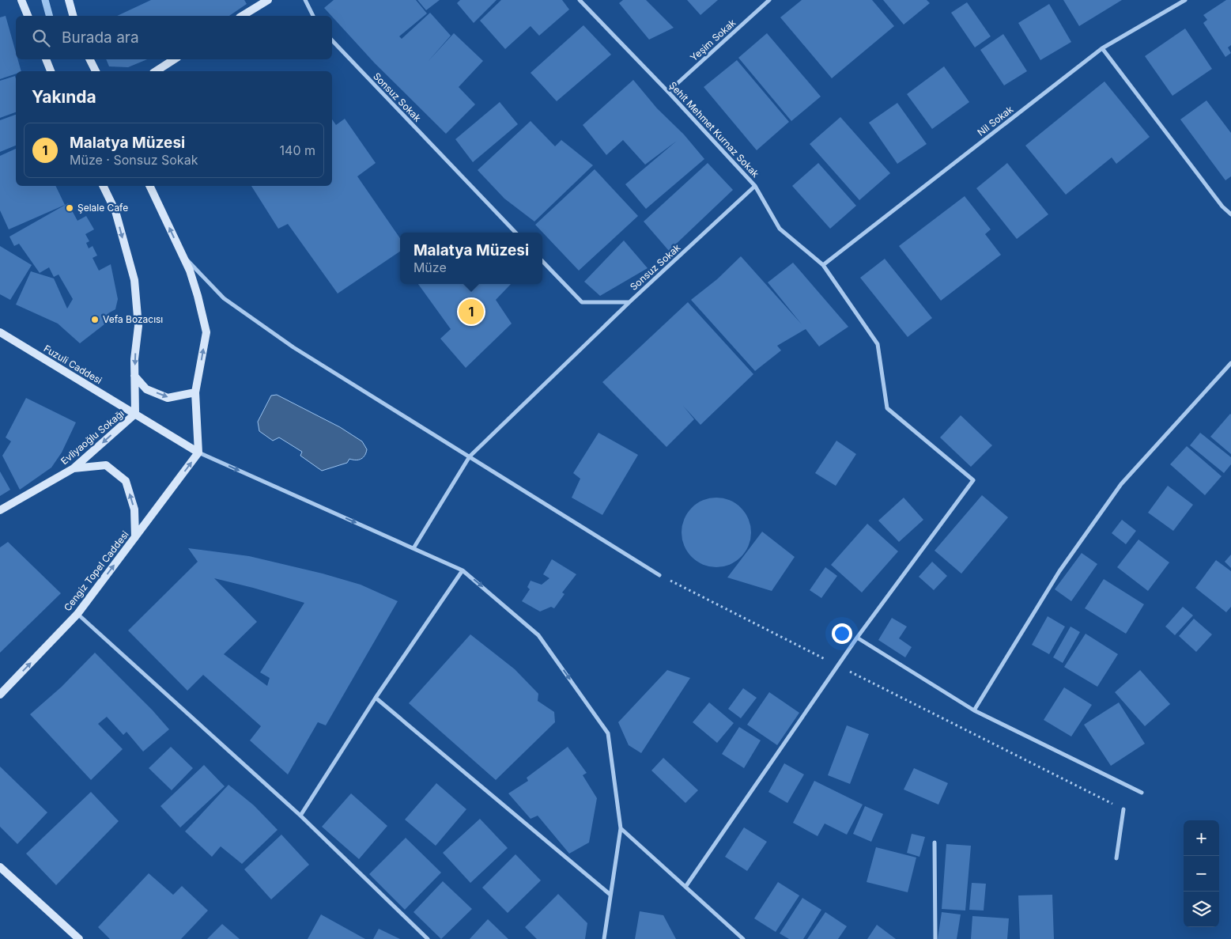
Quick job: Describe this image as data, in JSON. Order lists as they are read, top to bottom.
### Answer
{
  "streets": {
    "main road": ["Fuzuli Caddesi", "Evliyaoğlu Sokağı", "Cengiz Topel Caddesi"],
    "street": [
      "Yeşim Sokak",
      "Sonsuz Sokak",
      "Nil Sokak",
      "Şehit Mehmet Kurnaz Sokak"
    ]
  },
  "crossings": [
    ["Yeşim Sokak", "Şehit Mehmet Kurnaz Sokak"],
    ["Sonsuz Sokak", "Şehit Mehmet Kurnaz Sokak"],
    ["Nil Sokak", "Şehit Mehmet Kurnaz Sokak"],
    ["Fuzuli Caddesi", "Evliyaoğlu Sokağı"],
    ["Fuzuli Caddesi", "Cengiz Topel Caddesi"]
  ],
  "one_way": ["Evliyaoğlu Sokağı", "Cengiz Topel Caddesi"],
  "places": ["Şelale Cafe", "Vefa Bozacısı"],
  "page": {
    "search": "Burada ara",
    "heading": "Yakında",
    "list": [
      {
        "mark": "1",
        "name": "Malatya Müzesi",
        "note": "Müze · Sonsuz Sokak",
        "value": "140 m"
      }
    ],
    "popup": ["Malatya Müzesi", "Müze"],
    "pins": "1",
    "map_buttons": ["+", "−"]
  }
}
